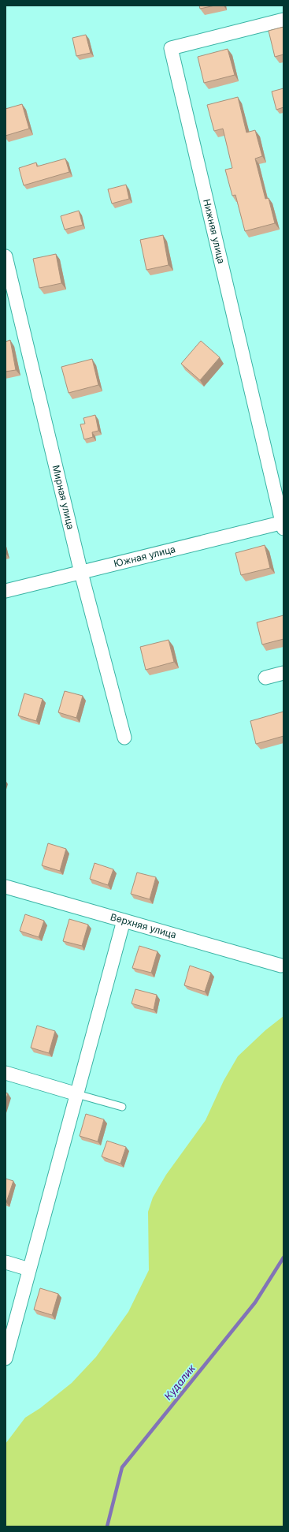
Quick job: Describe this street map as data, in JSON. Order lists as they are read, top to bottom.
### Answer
{
  "streets": {
    "street": [
      "Нижняя улица",
      "Мирная улица",
      "Южная улица",
      "Верхняя улица"
    ]
  },
  "crossings": [
    ["Нижняя улица", "Южная улица"],
    ["Мирная улица", "Южная улица"]
  ],
  "water": ["Кудалик"]
}
